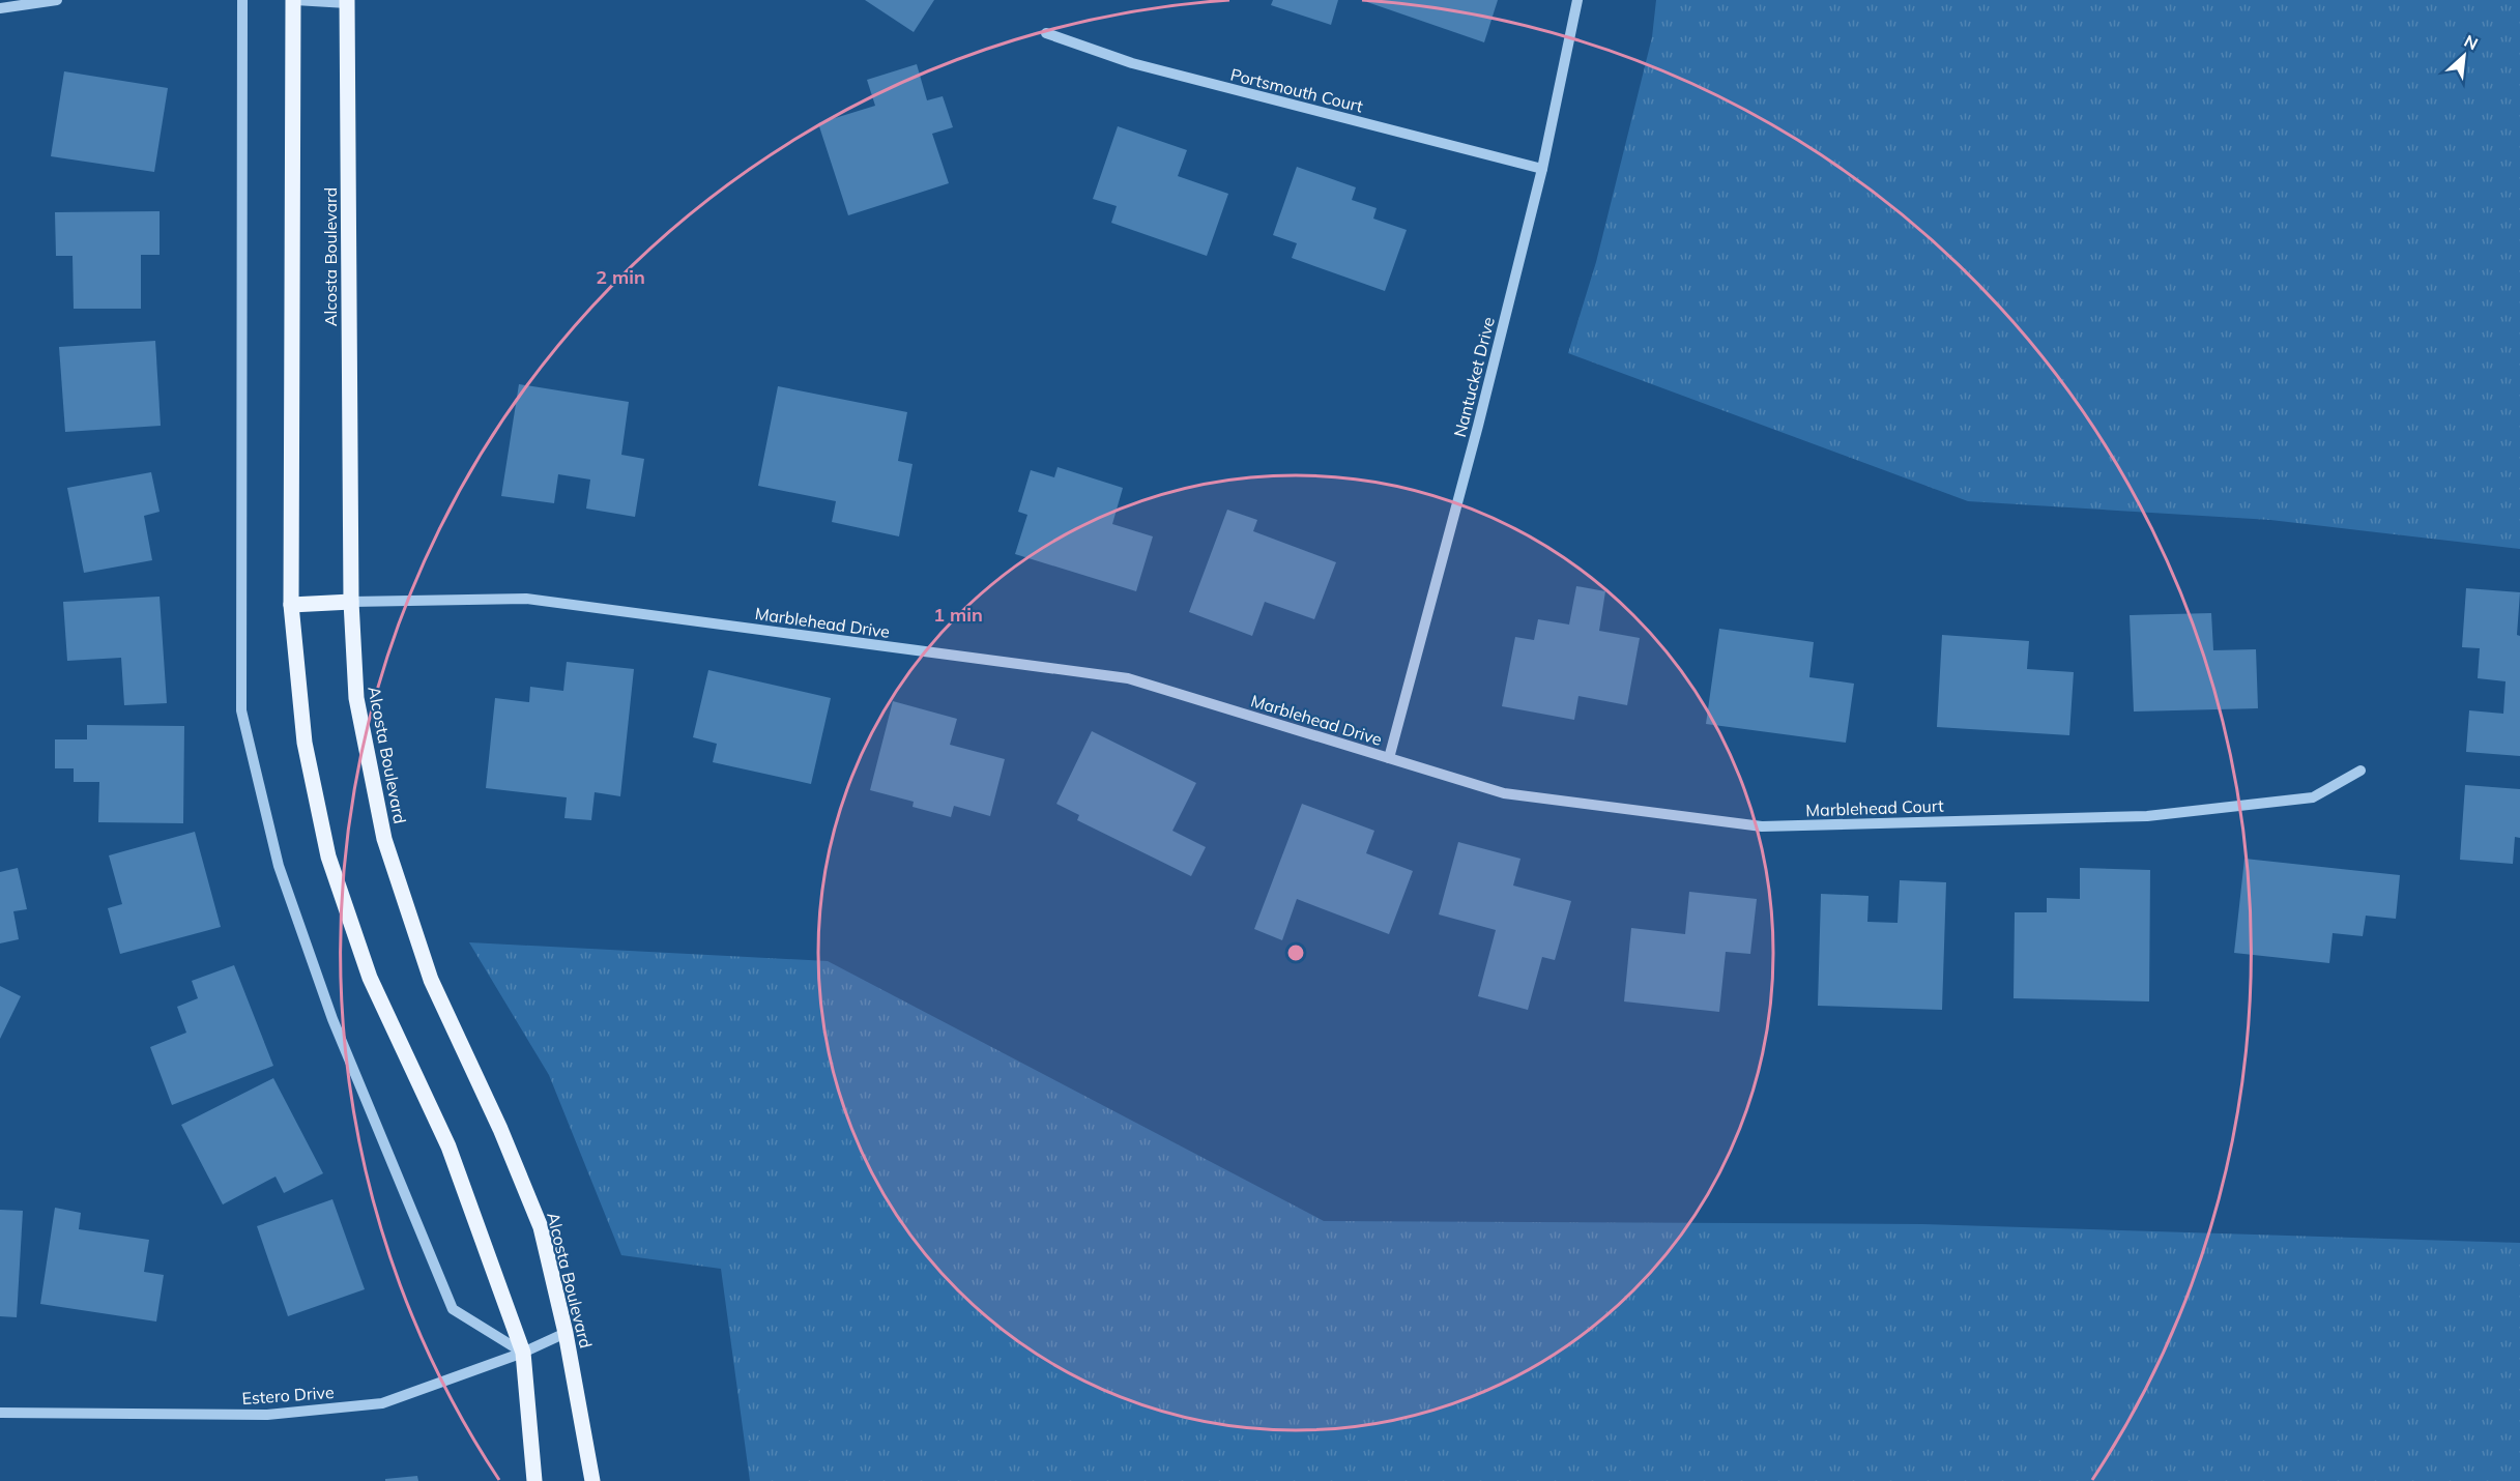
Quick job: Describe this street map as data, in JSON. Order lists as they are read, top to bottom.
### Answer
{
  "streets": {
    "main road": ["Alcosta Boulevard"],
    "street": [
      "Portsmouth Court",
      "Nantucket Drive",
      "Marblehead Drive",
      "Marblehead Court",
      "Estero Drive"
    ]
  },
  "crossings": [
    ["Portsmouth Court", "Nantucket Drive"],
    ["Alcosta Boulevard", "Marblehead Drive"],
    ["Alcosta Boulevard", "Estero Drive"],
    ["Nantucket Drive", "Marblehead Drive"],
    ["Nantucket Drive", "Marblehead Court"],
    ["Marblehead Drive", "Marblehead Court"]
  ],
  "north": "top right",
  "rings": ["2 min", "1 min"]
}
